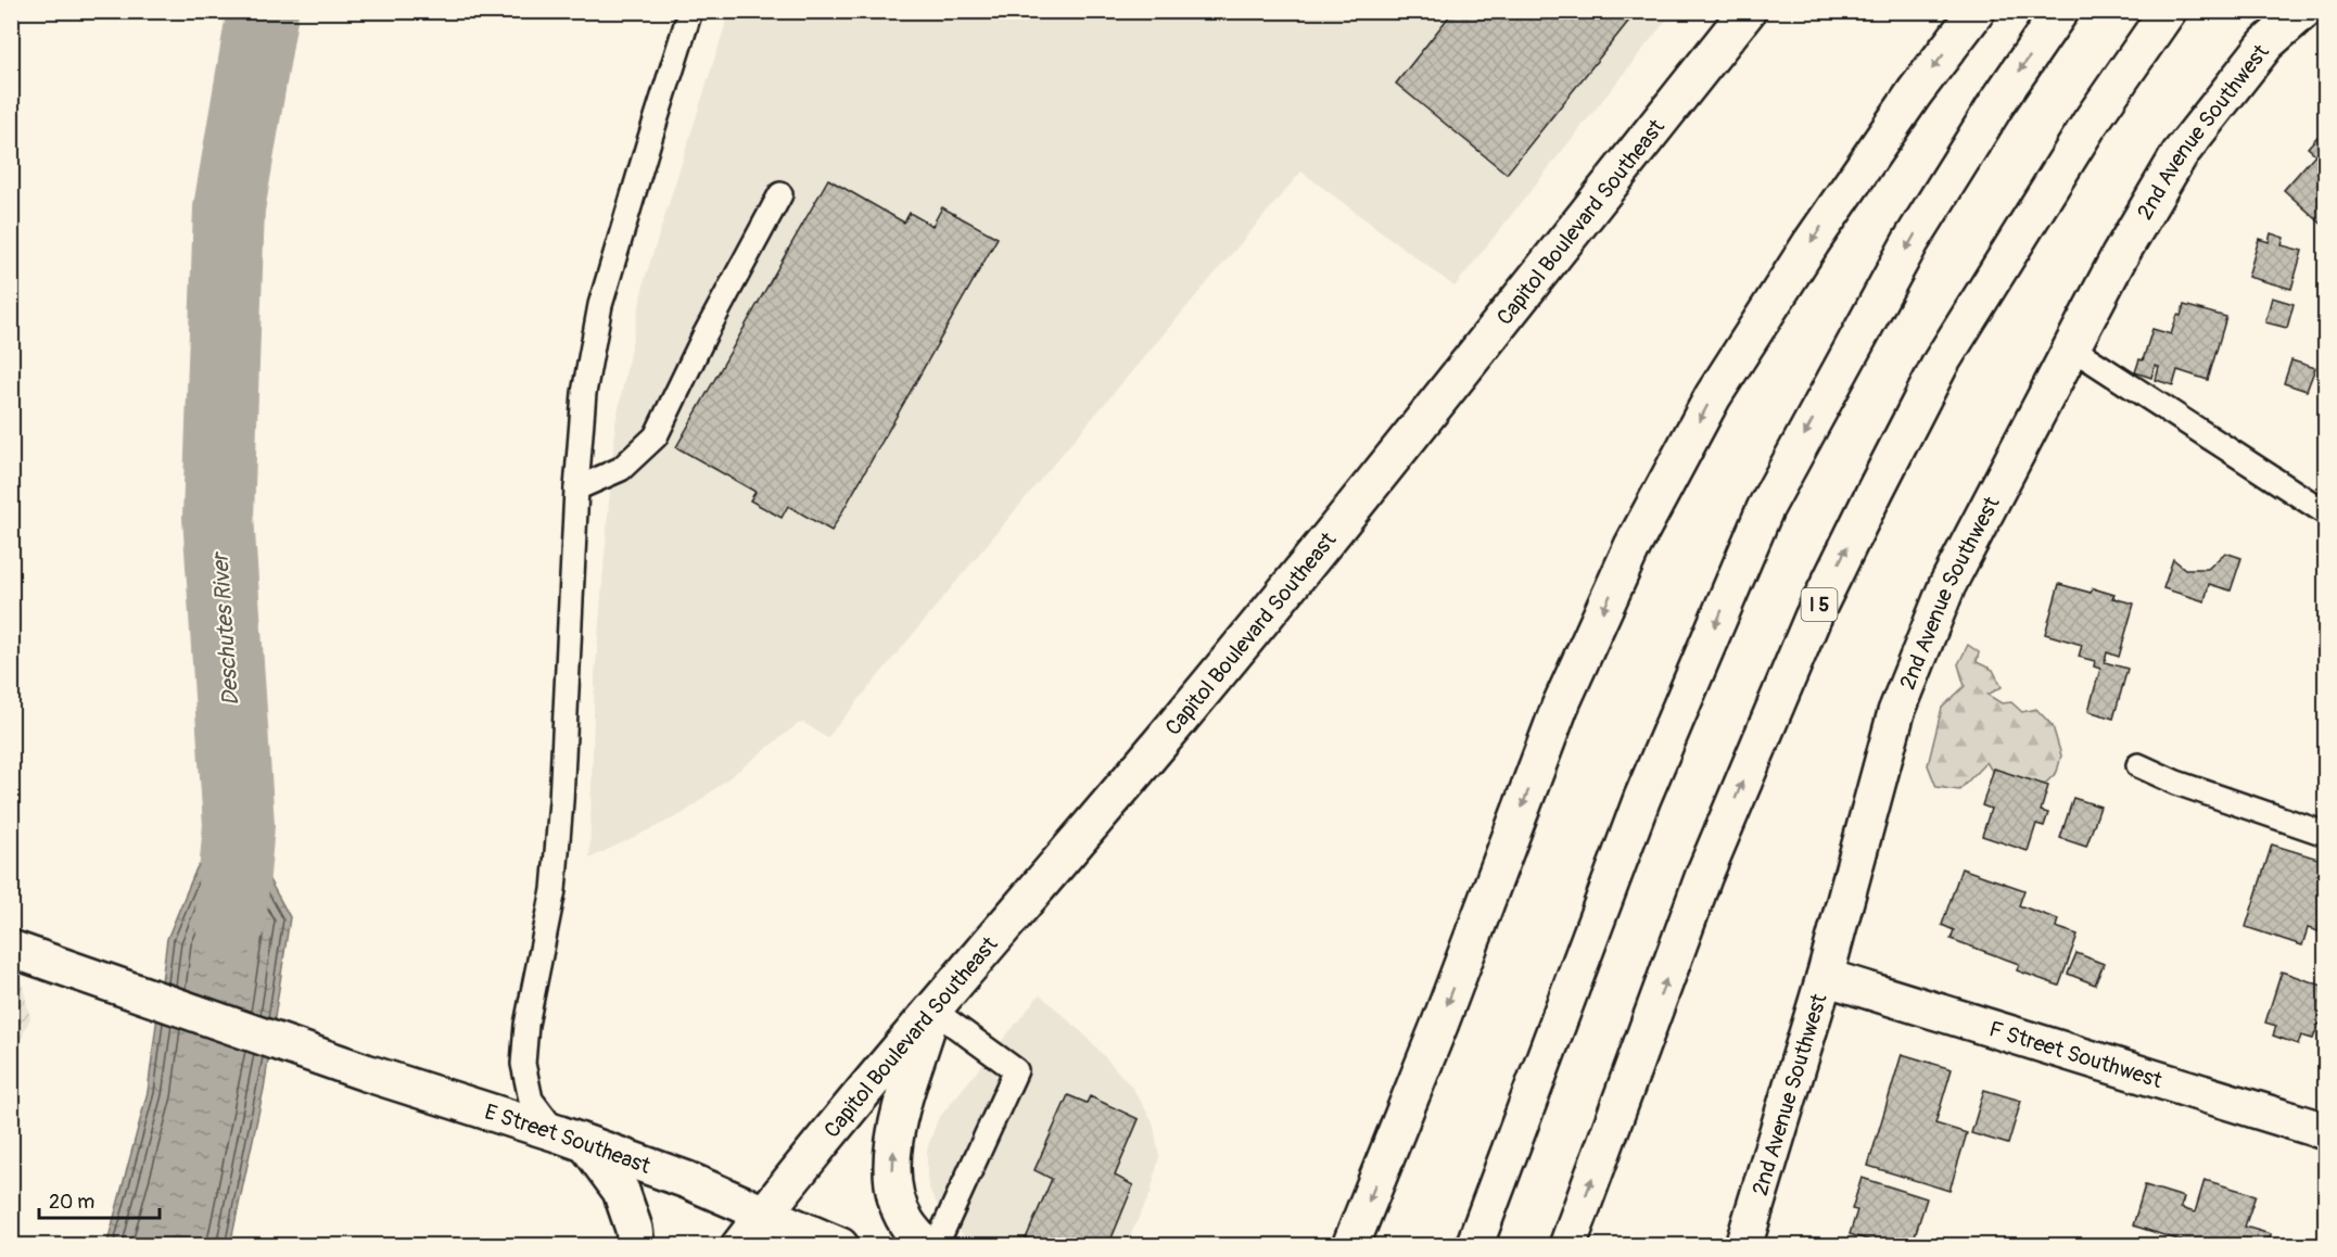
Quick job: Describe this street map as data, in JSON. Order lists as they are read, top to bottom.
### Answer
{
  "streets": {
    "main road": [
      "2nd Avenue Southwest",
      "Capitol Boulevard Southeast",
      "I 5",
      "F Street Southwest",
      "E Street Southeast"
    ]
  },
  "crossings": [
    ["2nd Avenue Southwest", "F Street Southwest"],
    ["Capitol Boulevard Southeast", "E Street Southeast"]
  ],
  "water": ["Deschutes River"],
  "scale_bar": "20 m"
}
